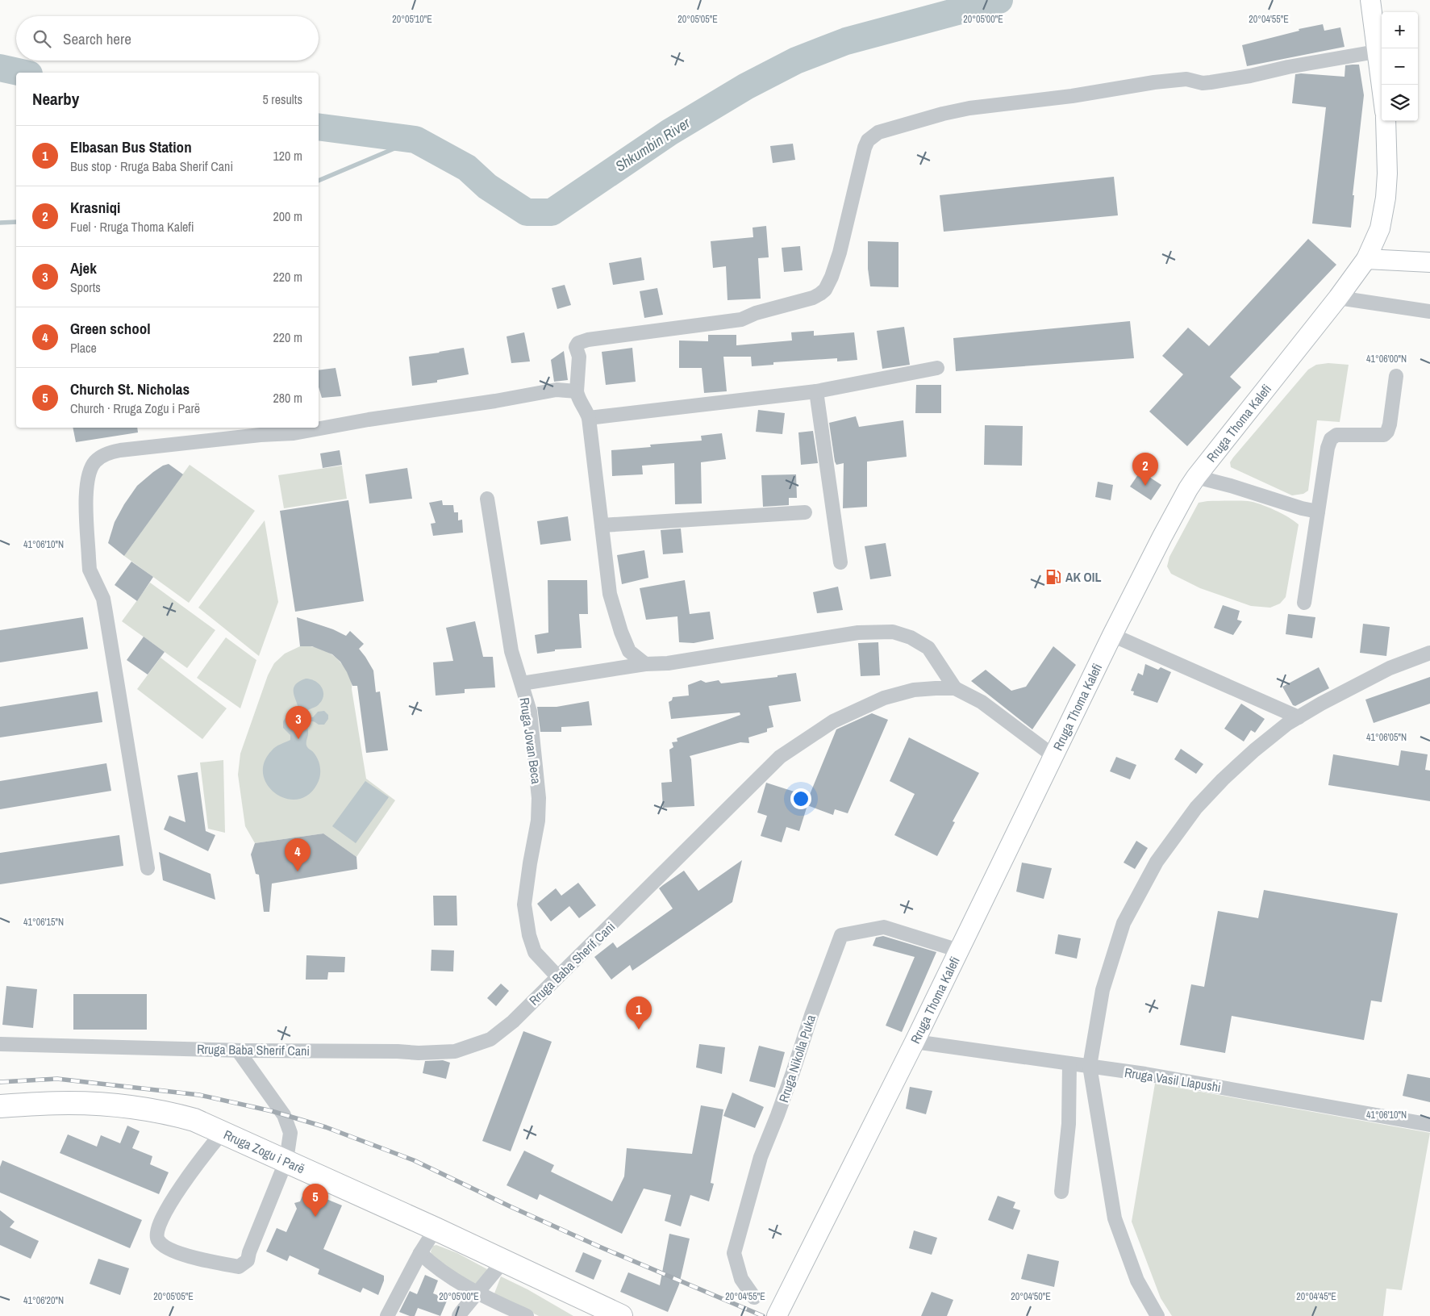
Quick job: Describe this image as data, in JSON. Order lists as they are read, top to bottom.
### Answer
{
  "streets": {
    "main road": ["Rruga Thoma Kalefi", "Rruga Zogu i Parë"],
    "street": [
      "Rruga Jovan Beca",
      "Rruga Baba Sherif Cani",
      "Rruga Nikolla Puka",
      "Rruga Vasil Llapushi"
    ]
  },
  "crossings": [
    ["Rruga Thoma Kalefi", "Rruga Baba Sherif Cani"],
    ["Rruga Thoma Kalefi", "Rruga Nikolla Puka"],
    ["Rruga Thoma Kalefi", "Rruga Vasil Llapushi"],
    ["Rruga Jovan Beca", "Rruga Baba Sherif Cani"]
  ],
  "water": ["Shkumbin River"],
  "places": {
    "fuel station": ["AK OIL"]
  },
  "page": {
    "map_buttons": ["+", "−"],
    "search": "Search here",
    "heading": ["Nearby", "5 results"],
    "list": [
      {
        "mark": "1",
        "name": "Elbasan Bus Station",
        "note": "Bus stop · Rruga Baba Sherif Cani",
        "value": "120 m"
      },
      {
        "mark": "2",
        "name": "Krasniqi",
        "note": "Fuel · Rruga Thoma Kalefi",
        "value": "200 m"
      },
      {
        "mark": "3",
        "name": "Ajek",
        "note": "Sports",
        "value": "220 m"
      },
      {
        "mark": "4",
        "name": "Green school",
        "note": "Place",
        "value": "220 m"
      },
      {
        "mark": "5",
        "name": "Church St. Nicholas",
        "note": "Church · Rruga Zogu i Parë",
        "value": "280 m"
      }
    ],
    "pins": [
      "2",
      "3",
      "4",
      "1",
      "5"
    ]
  },
  "coordinates": [
    "20°05'10\"E",
    "20°05'05\"E",
    "20°05'00\"E",
    "20°04'55\"E",
    "41°06'00\"N",
    "41°06'10\"N",
    "41°06'05\"N",
    "41°06'15\"N",
    "20°04'50\"E",
    "20°04'45\"E",
    "41°06'20\"N"
  ]
}
